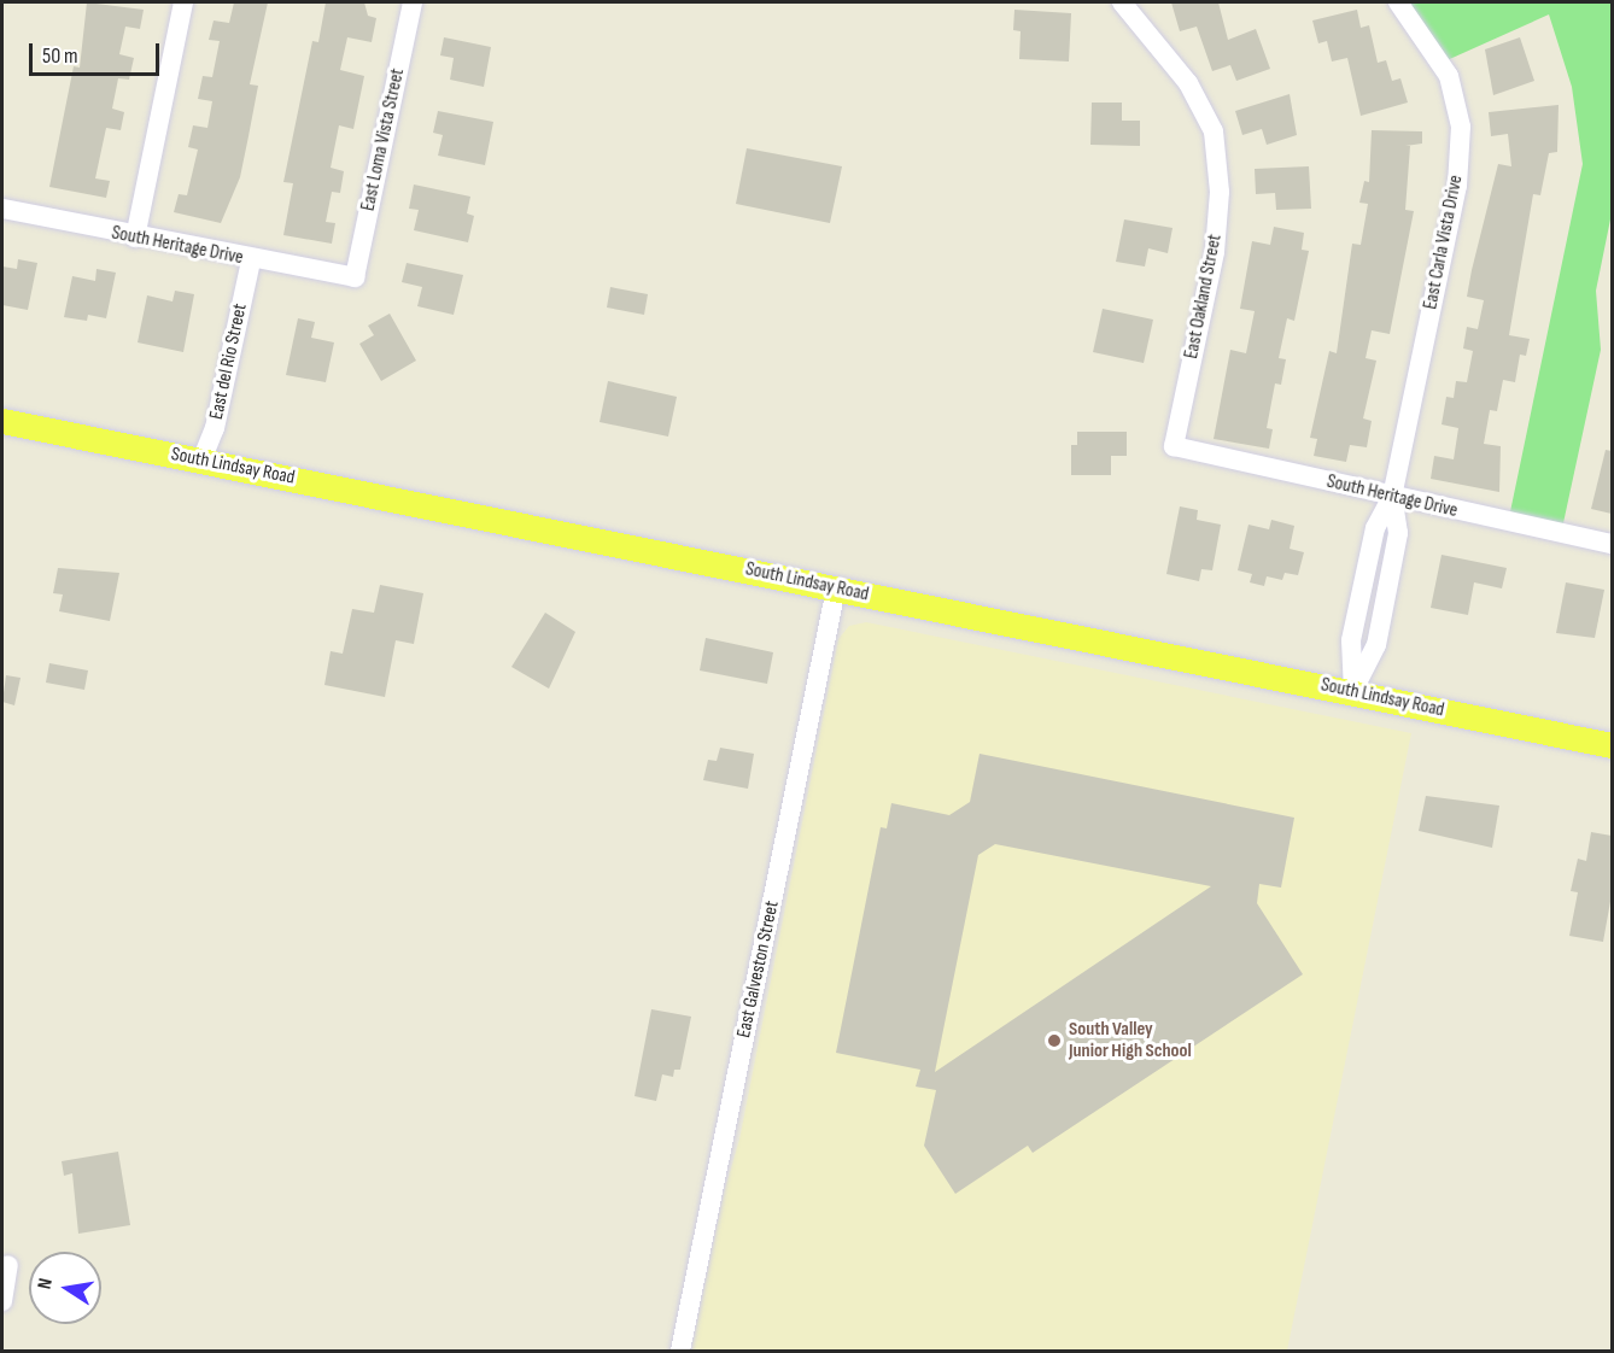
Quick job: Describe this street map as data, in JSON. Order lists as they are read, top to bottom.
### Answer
{
  "streets": {
    "main road": ["South Lindsay Road"],
    "street": [
      "East Loma Vista Street",
      "East Carla Vista Drive",
      "South Heritage Drive",
      "East Oakland Street",
      "East del Rio Street",
      "East Galveston Street"
    ]
  },
  "crossings": [
    ["East Loma Vista Street", "South Heritage Drive"],
    ["East Carla Vista Drive", "South Heritage Drive"],
    ["East Carla Vista Drive", "South Lindsay Road"],
    ["South Heritage Drive", "East Oakland Street"],
    ["South Heritage Drive", "East del Rio Street"],
    ["East del Rio Street", "South Lindsay Road"],
    ["South Lindsay Road", "East Galveston Street"]
  ],
  "places": ["South Valley Junior High School"],
  "scale_bar": "50 m",
  "north": "left"
}
